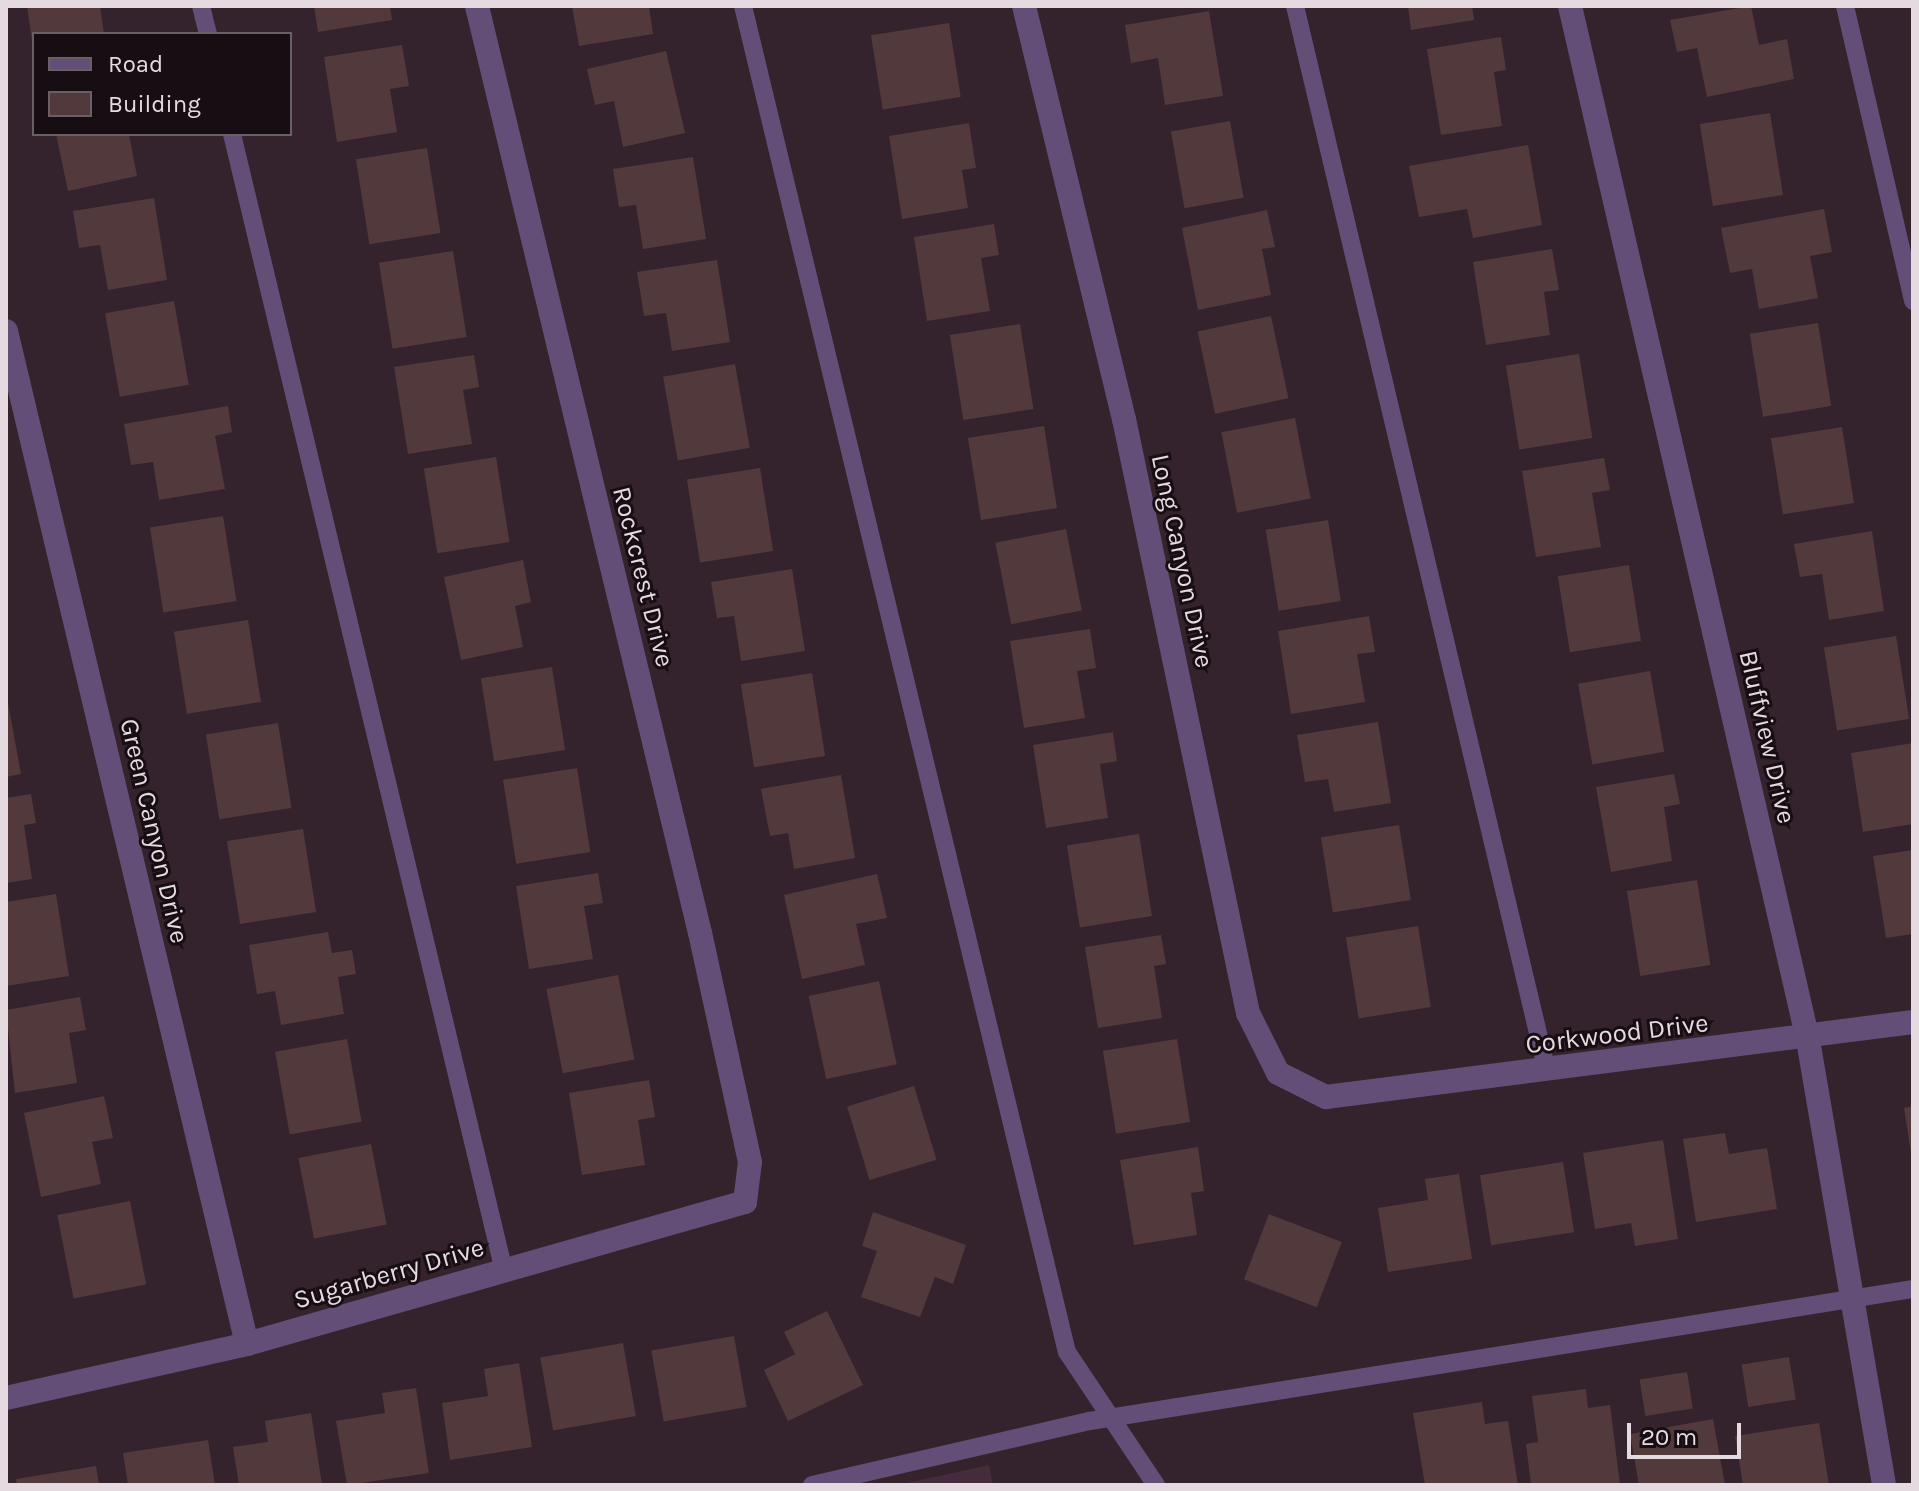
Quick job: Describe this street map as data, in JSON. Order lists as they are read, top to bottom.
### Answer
{
  "streets": {
    "street": [
      "Long Canyon Drive",
      "Rockcrest Drive",
      "Bluffview Drive",
      "Green Canyon Drive",
      "Corkwood Drive",
      "Sugarberry Drive"
    ]
  },
  "crossings": [
    ["Long Canyon Drive", "Corkwood Drive"],
    ["Rockcrest Drive", "Sugarberry Drive"],
    ["Bluffview Drive", "Corkwood Drive"],
    ["Green Canyon Drive", "Sugarberry Drive"]
  ],
  "legend": ["Road", "Building"],
  "scale_bar": "20 m"
}
